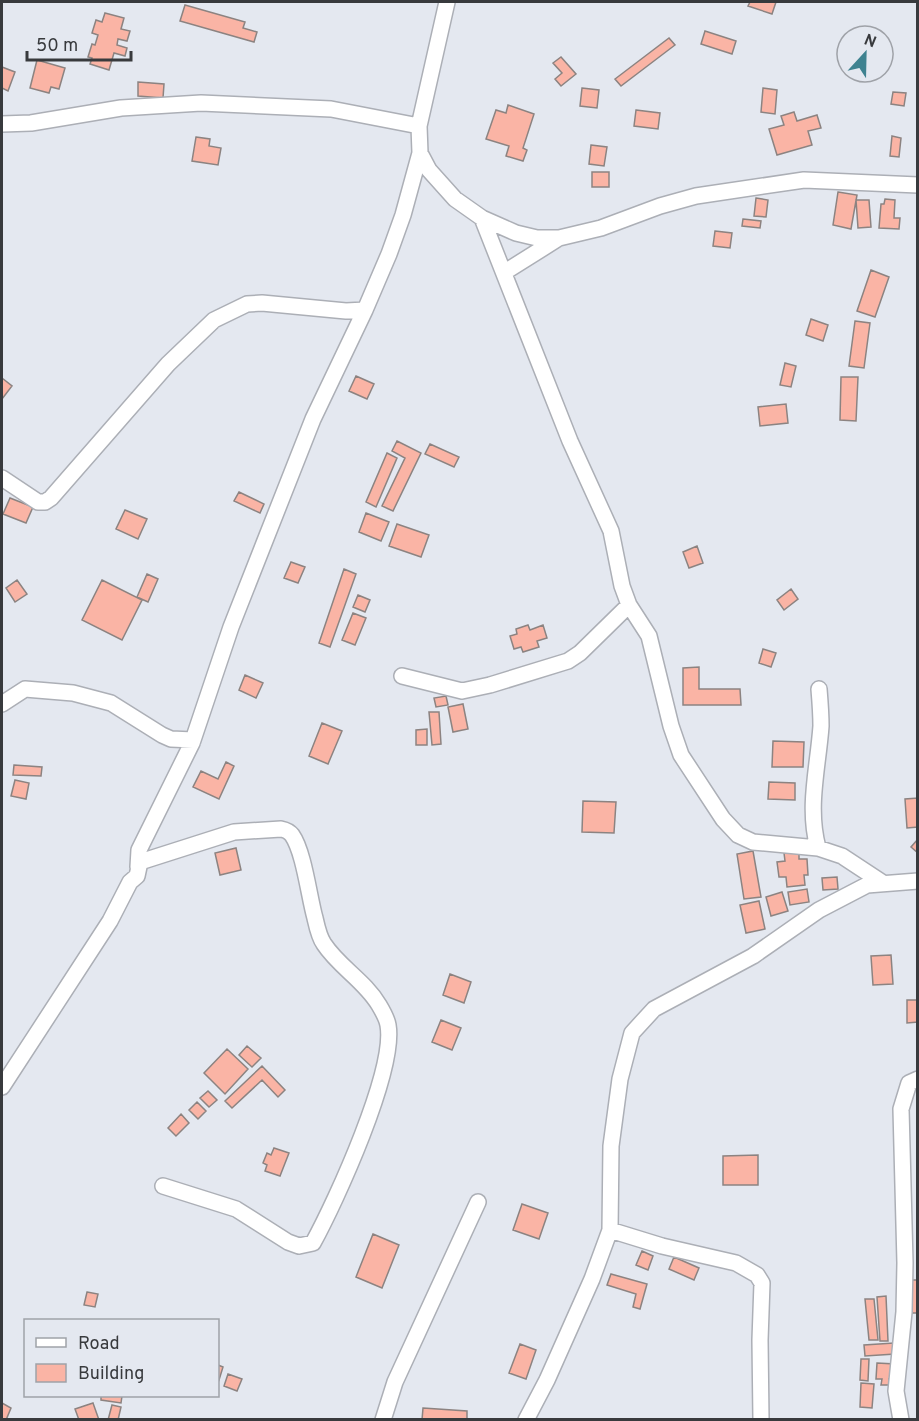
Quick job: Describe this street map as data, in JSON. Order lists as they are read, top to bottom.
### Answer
{
  "legend": ["Road", "Building"],
  "scale_bar": "50 m",
  "north": "top"
}
